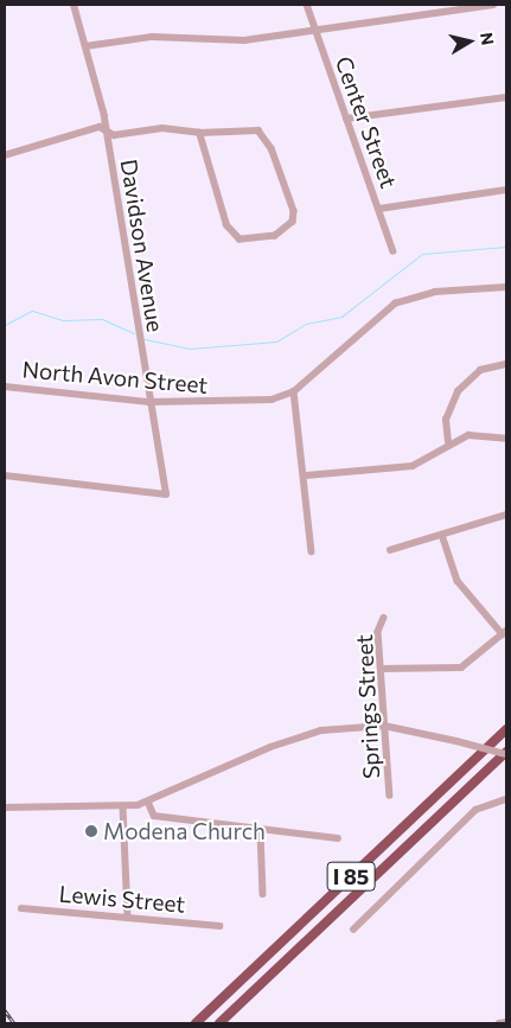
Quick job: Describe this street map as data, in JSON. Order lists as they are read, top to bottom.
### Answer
{
  "streets": {
    "highway": ["I 85"],
    "street": [
      "Center Street",
      "Davidson Avenue",
      "North Avon Street",
      "Springs Street",
      "Lewis Street"
    ]
  },
  "crossings": [
    ["Davidson Avenue", "North Avon Street"]
  ],
  "places": ["Modena Church"],
  "north": "right"
}
